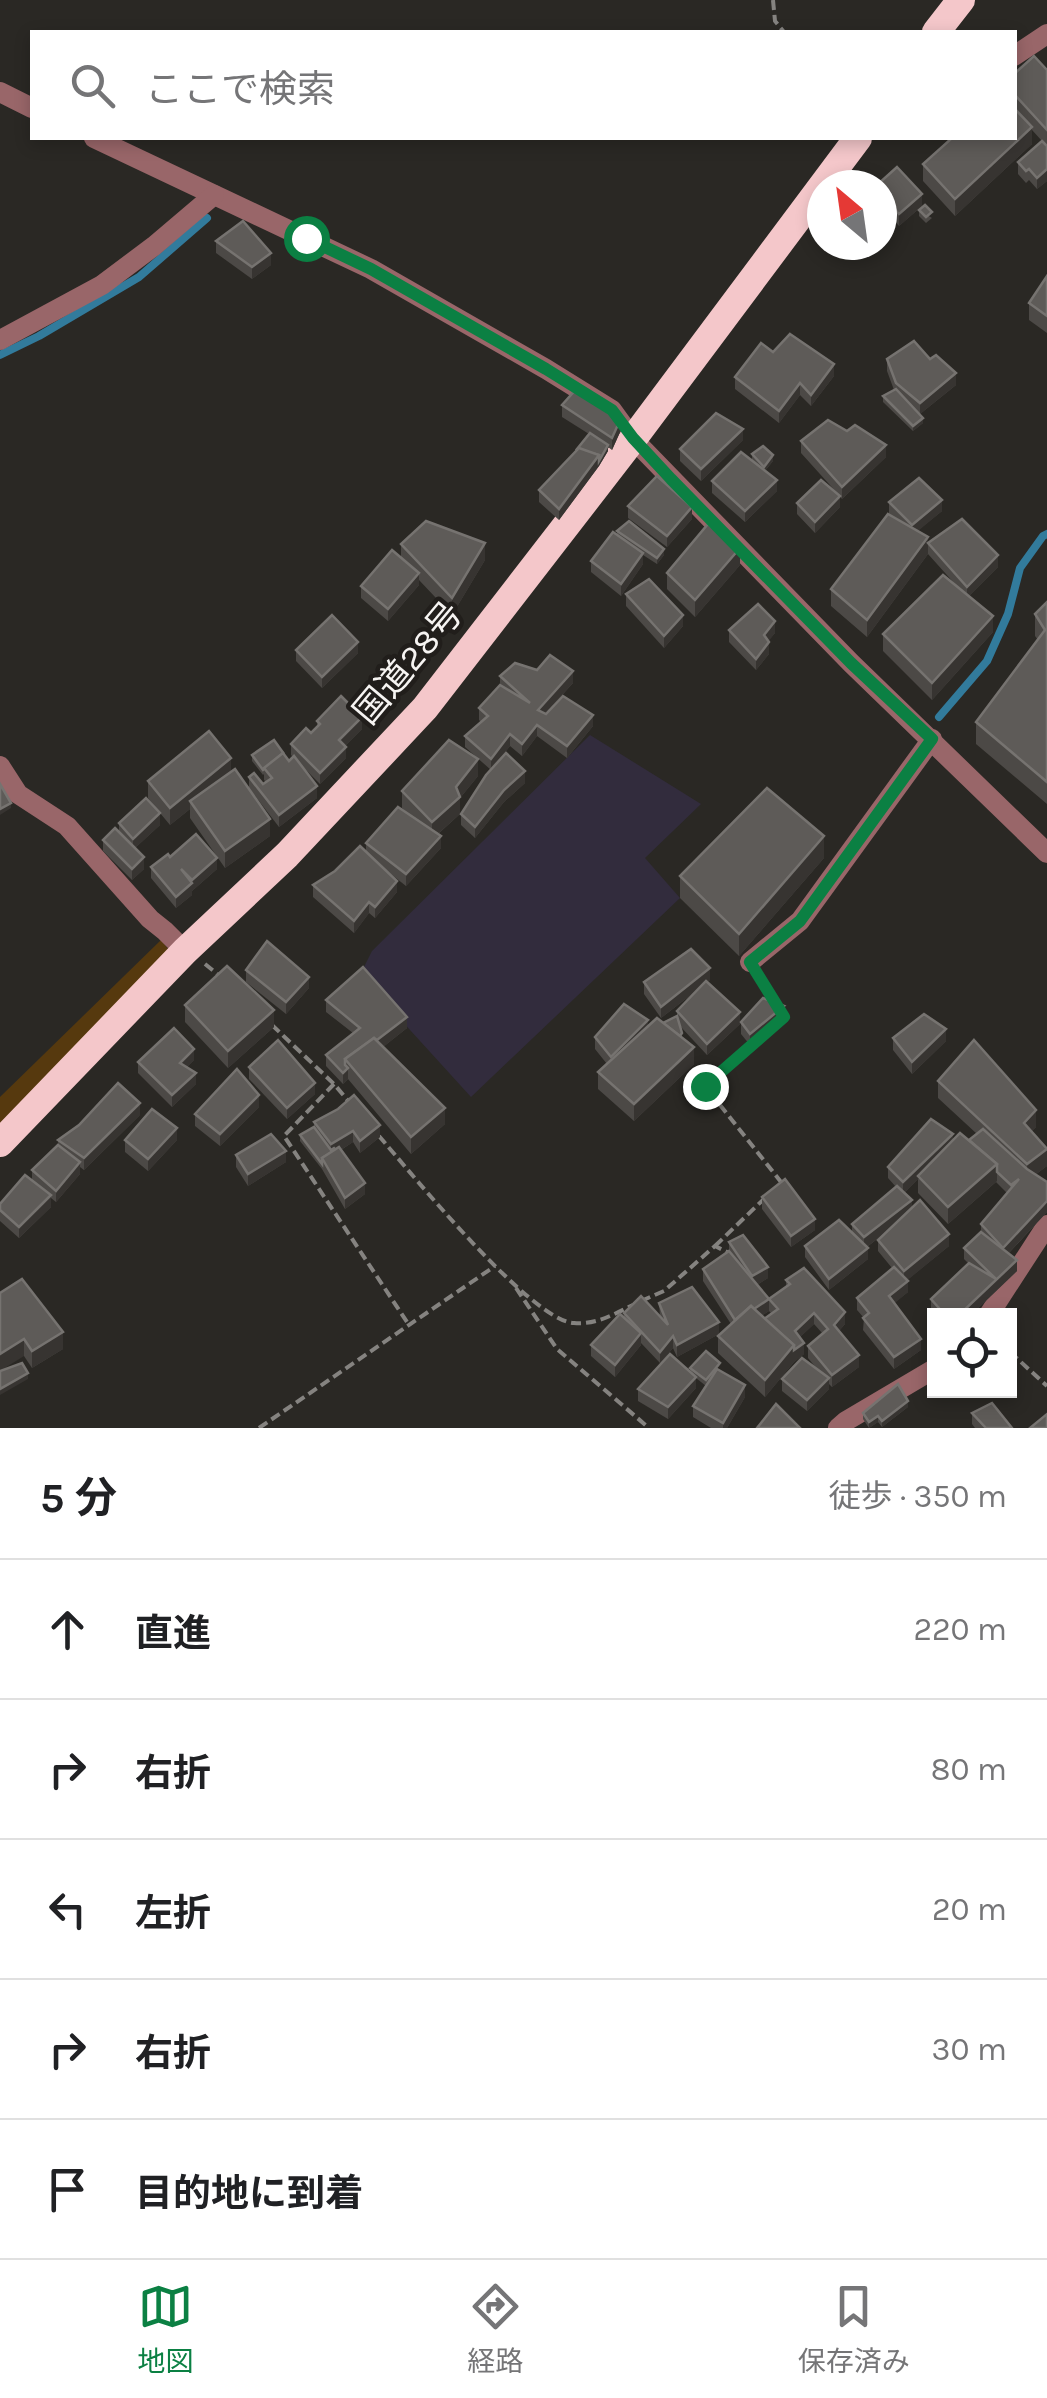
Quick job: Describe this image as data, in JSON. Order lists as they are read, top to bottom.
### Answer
{
  "streets": {
    "highway": ["国道28号"]
  },
  "north": "top left",
  "page": {
    "search": "ここで検索",
    "heading": ["5 分", "徒歩 · 350 m"],
    "list": [
      ["直進", "220 m"],
      ["右折", "80 m"],
      ["左折", "20 m"],
      ["右折", "30 m"],
      "目的地に到着"
    ],
    "nav": ["地図", "経路", "保存済み"]
  }
}
